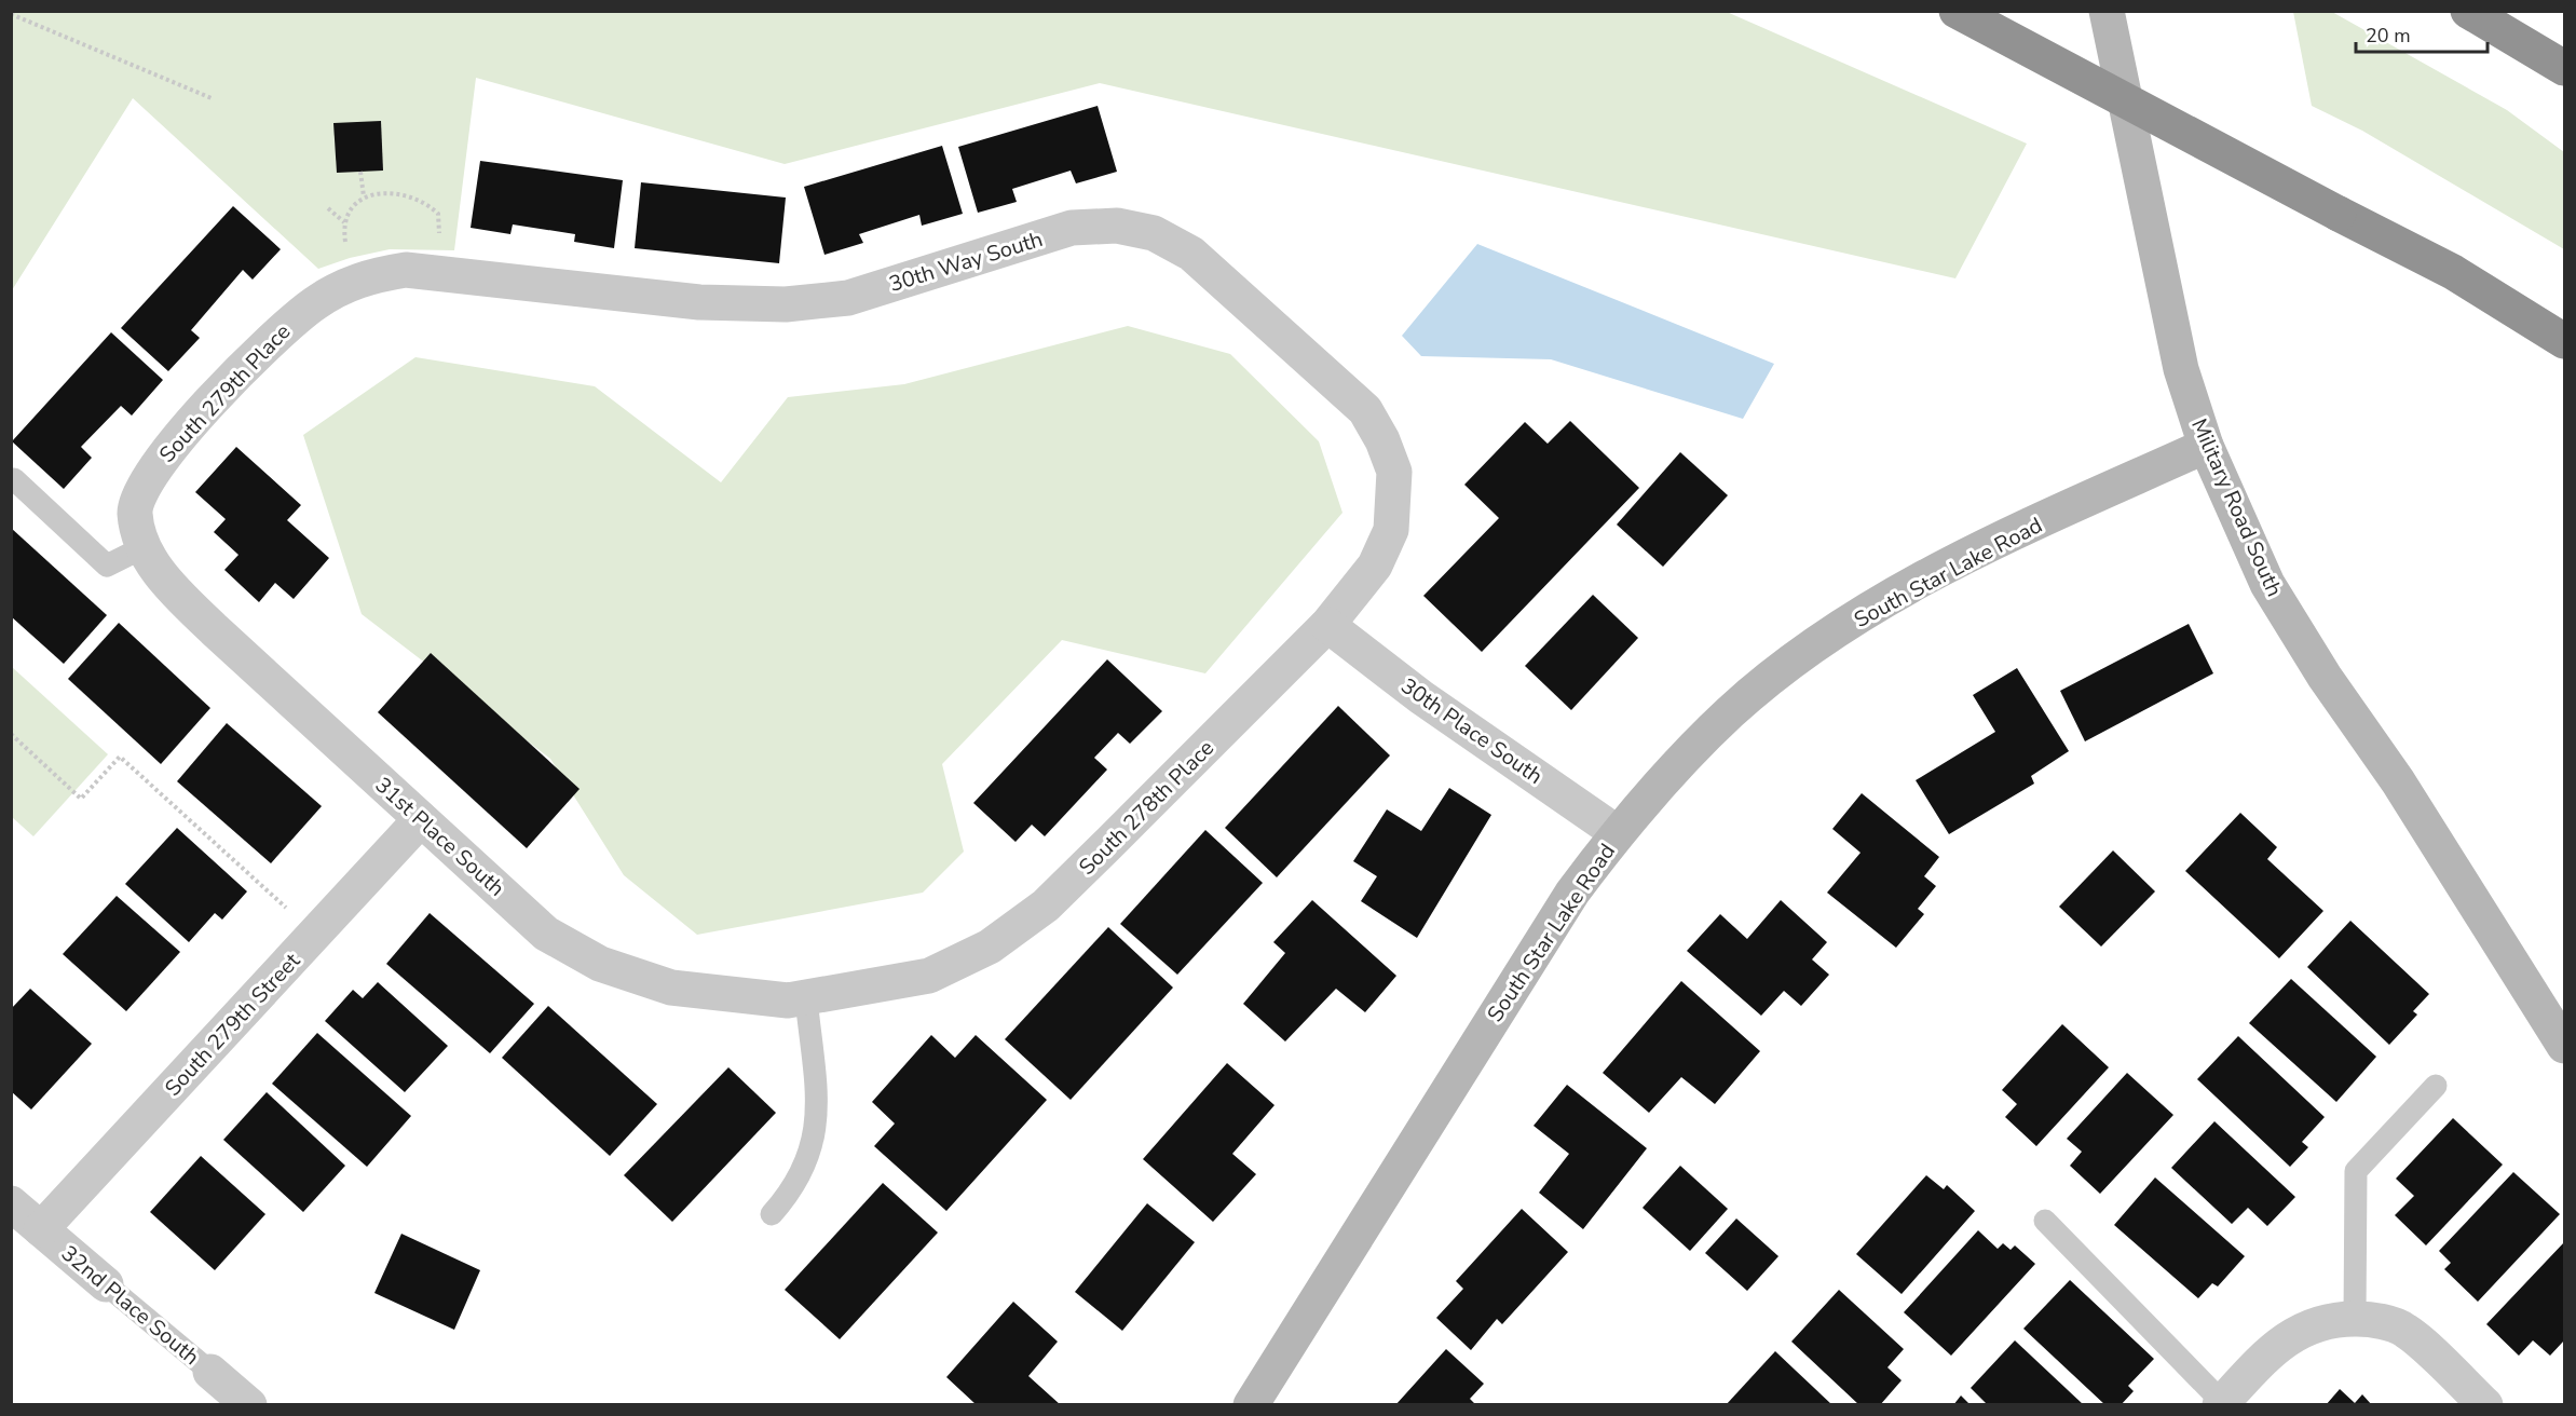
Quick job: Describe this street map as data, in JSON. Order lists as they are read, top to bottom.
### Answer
{
  "streets": {
    "street": [
      "30th Way South",
      "South 279th Place",
      "Military Road South",
      "South Star Lake Road",
      "30th Place South",
      "South 278th Place",
      "31st Place South",
      "South 279th Street",
      "32nd Place South"
    ]
  },
  "crossings": [
    ["30th Way South", "South 279th Place"],
    ["30th Way South", "South 278th Place"],
    ["South 279th Place", "31st Place South"],
    ["Military Road South", "South Star Lake Road"],
    ["South Star Lake Road", "30th Place South"],
    ["30th Place South", "South 278th Place"],
    ["South 278th Place", "31st Place South"],
    ["31st Place South", "South 279th Street"],
    ["South 279th Street", "32nd Place South"]
  ],
  "scale_bar": "20 m"
}
